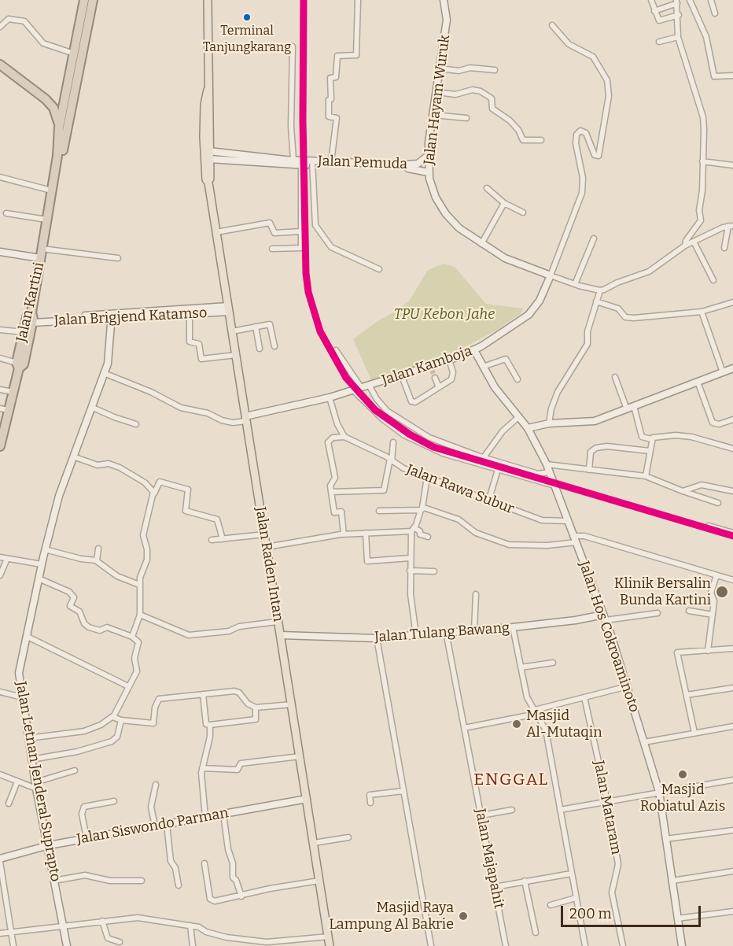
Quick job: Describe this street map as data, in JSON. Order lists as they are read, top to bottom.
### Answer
{
  "streets": {
    "highway": ["Jalan Kartini"],
    "main road": ["Jalan Raden Intan"],
    "street": [
      "Jalan Hayam Wuruk",
      "Jalan Pemuda",
      "Jalan Brigjend Katamso",
      "Jalan Kamboja",
      "Jalan Rawa Subur",
      "Jalan Tulang Bawang",
      "Jalan Hos Cokroaminoto",
      "Jalan Letnan Jenderal Suprapto",
      "Jalan Mataram",
      "Jalan Siswondo Parman",
      "Jalan Majapahit"
    ]
  },
  "crossings": [
    ["Jalan Hayam Wuruk", "Jalan Pemuda"],
    ["Jalan Hayam Wuruk", "Jalan Kamboja"],
    ["Jalan Pemuda", "Jalan Raden Intan"],
    ["Jalan Kartini", "Jalan Brigjend Katamso"],
    ["Jalan Brigjend Katamso", "Jalan Raden Intan"],
    ["Jalan Brigjend Katamso", "Jalan Letnan Jenderal Suprapto"],
    ["Jalan Kamboja", "Jalan Raden Intan"],
    ["Jalan Kamboja", "Jalan Hos Cokroaminoto"],
    ["Jalan Rawa Subur", "Jalan Hos Cokroaminoto"],
    ["Jalan Raden Intan", "Jalan Tulang Bawang"],
    ["Jalan Raden Intan", "Jalan Siswondo Parman"],
    ["Jalan Tulang Bawang", "Jalan Hos Cokroaminoto"],
    ["Jalan Tulang Bawang", "Jalan Majapahit"],
    ["Jalan Letnan Jenderal Suprapto", "Jalan Siswondo Parman"]
  ],
  "districts": ["ENGGAL"],
  "parks": ["TPU Kebon Jahe"],
  "places": [
    "Terminal Tanjungkarang",
    "Klinik Bersalin Bunda Kartini",
    "Masjid Al-Mutaqin",
    "Masjid Robiatul Azis",
    "Masjid Raya Lampung Al Bakrie"
  ],
  "scale_bar": "200 m"
}
